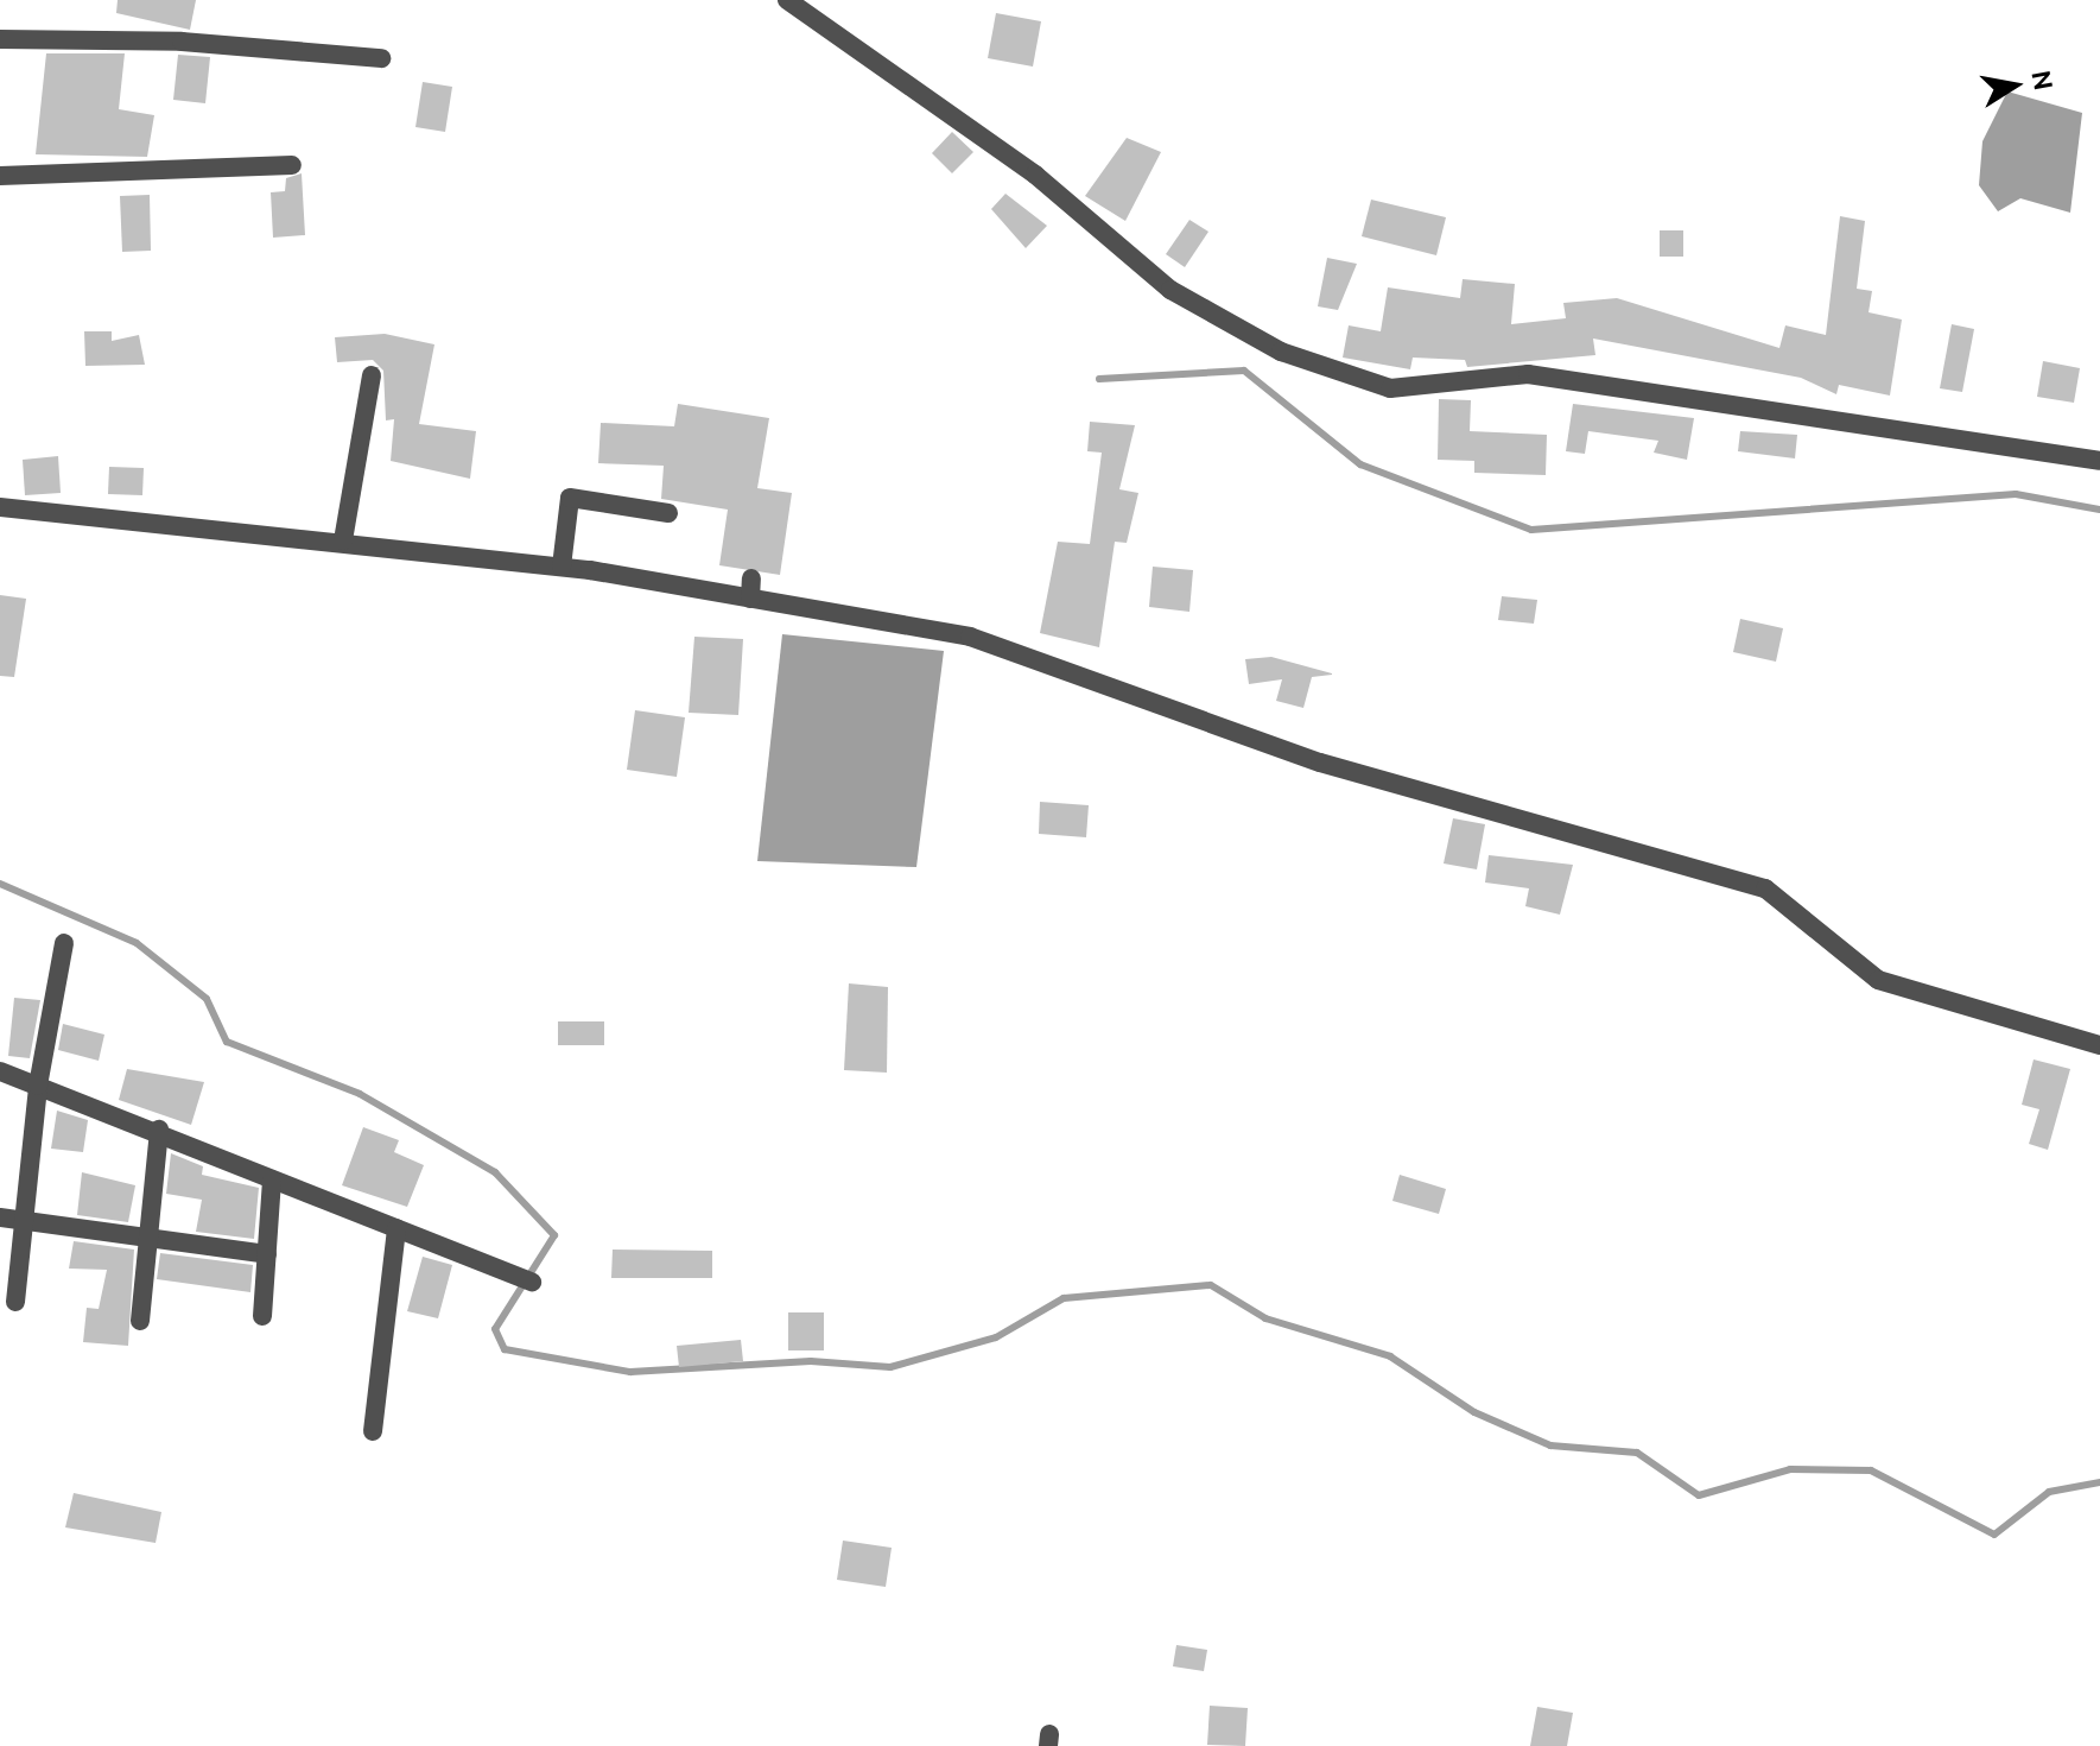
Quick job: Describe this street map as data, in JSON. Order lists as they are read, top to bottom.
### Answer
{
  "north": "right"
}
